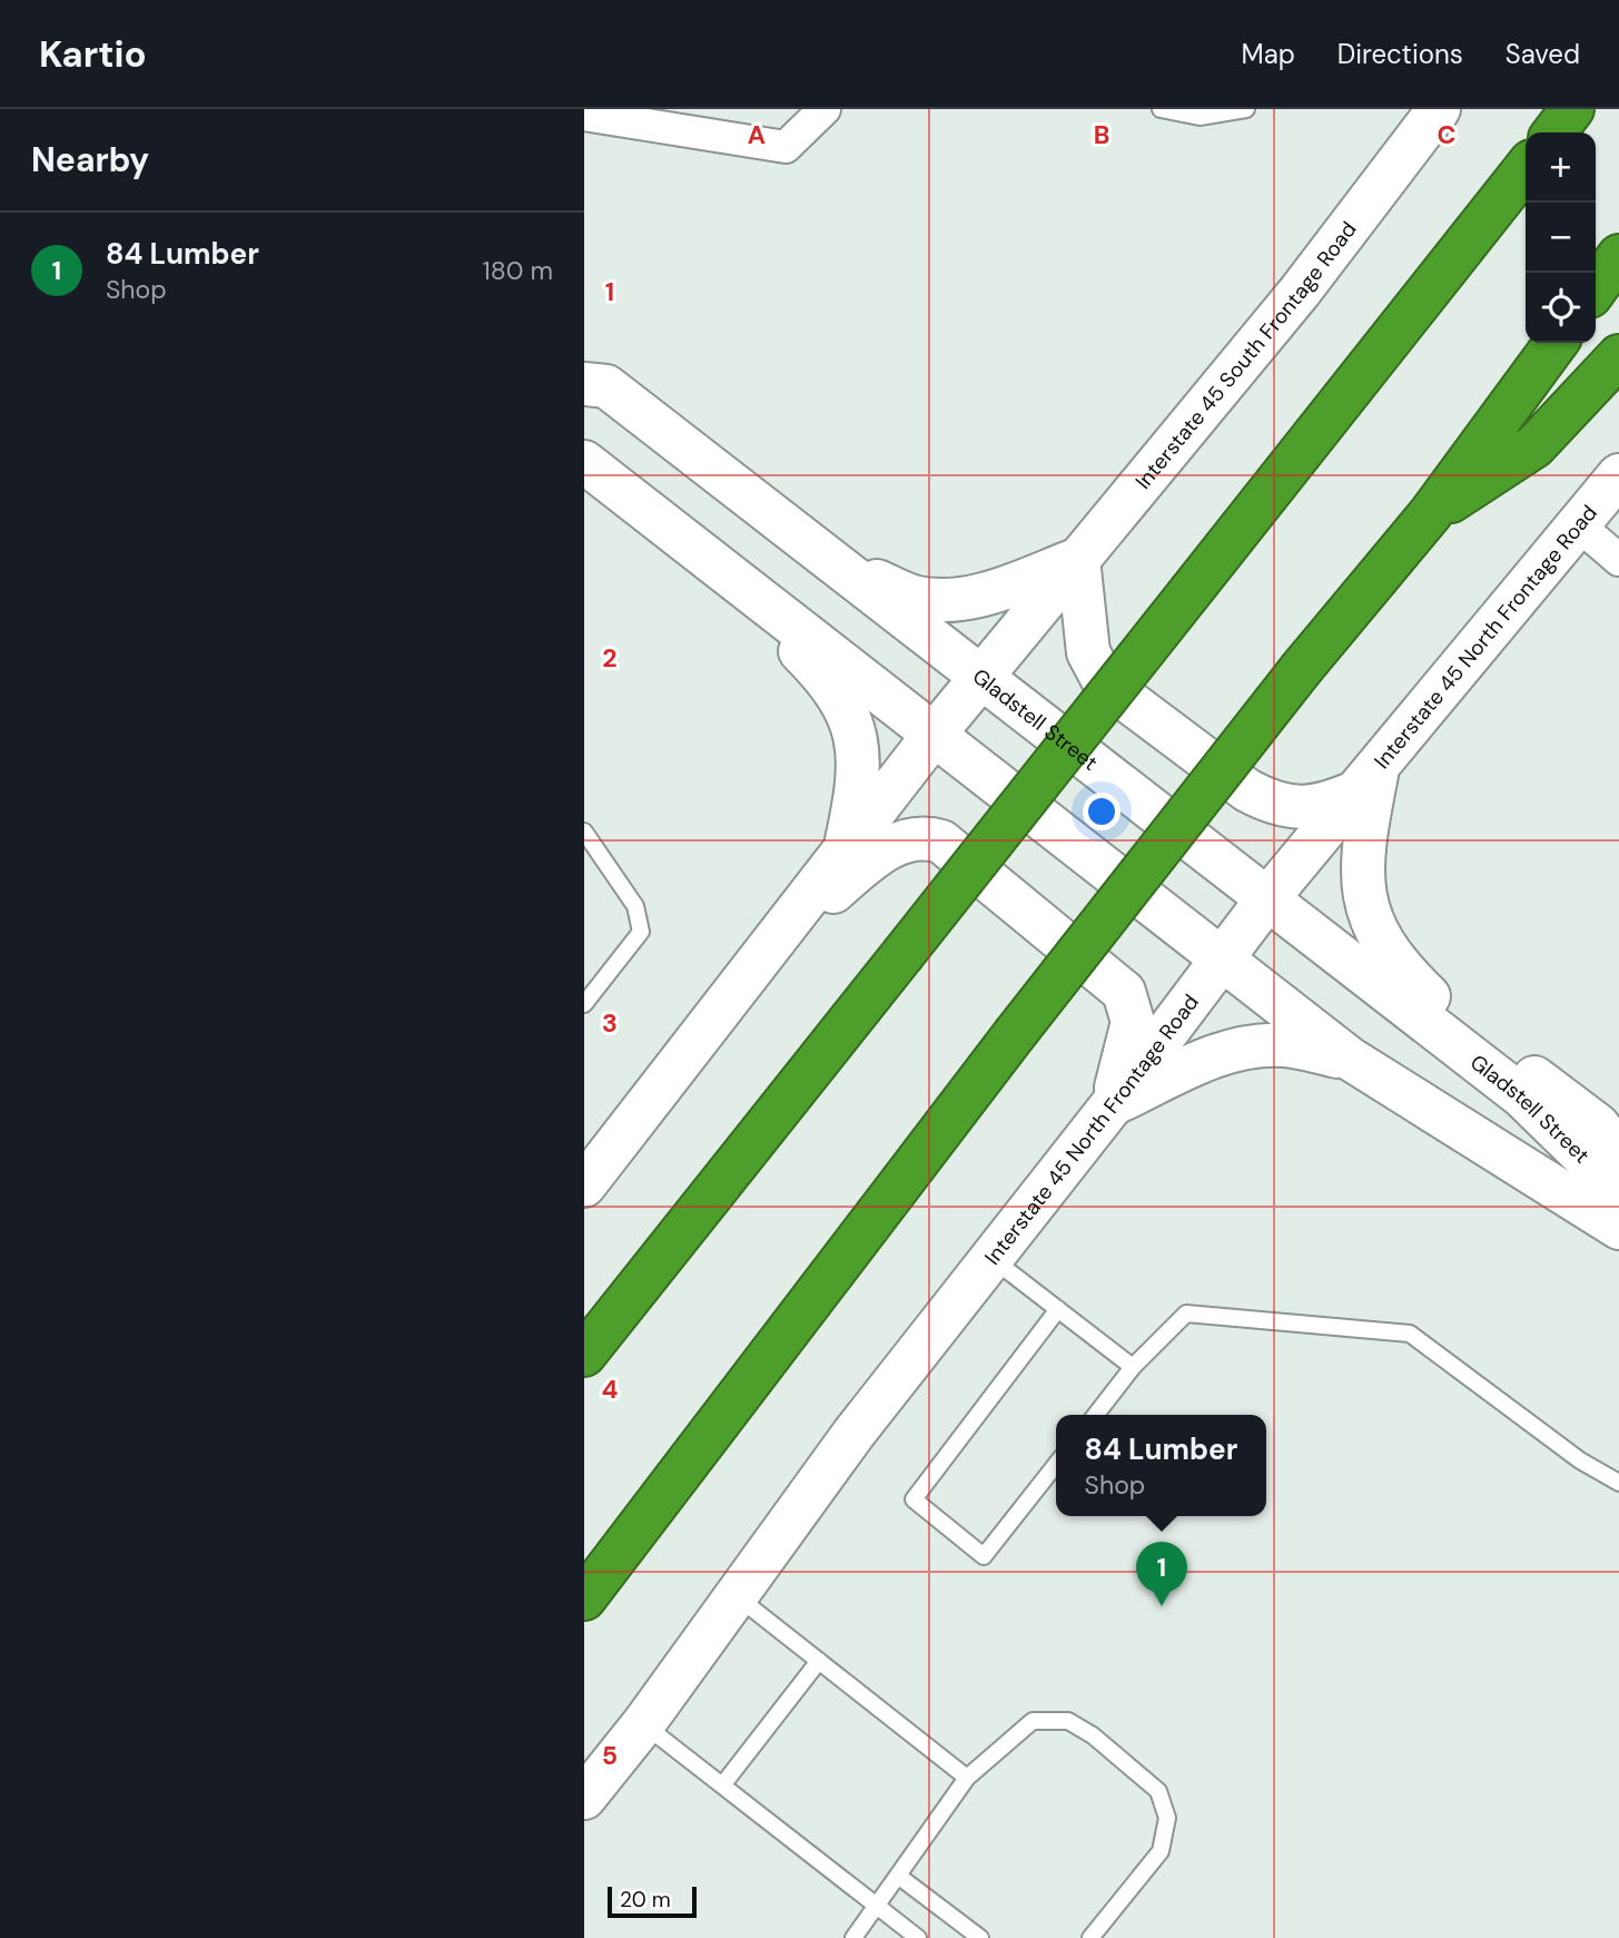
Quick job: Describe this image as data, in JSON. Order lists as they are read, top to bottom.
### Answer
{
  "streets": {
    "main road": ["Interstate 45 South Frontage Road", "Interstate 45 North Frontage Road", "Gladstell Street"]
  },
  "crossings": [
    ["Interstate 45 North Frontage Road", "Gladstell Street"]
  ],
  "scale_bar": "20 m",
  "page": {
    "header": "Kartio",
    "nav": ["Map", "Directions", "Saved"],
    "heading": "Nearby",
    "map_buttons": ["+", "−"],
    "list": [
      {
        "mark": "1",
        "name": "84 Lumber",
        "note": "Shop",
        "value": "180 m"
      }
    ],
    "popup": ["84 Lumber", "Shop"],
    "pins": "1",
    "scale": "20 m"
  },
  "grid": {
    "columns": ["A", "B", "C"],
    "rows": [
      "1",
      "2",
      "3",
      "4",
      "5"
    ]
  }
}
